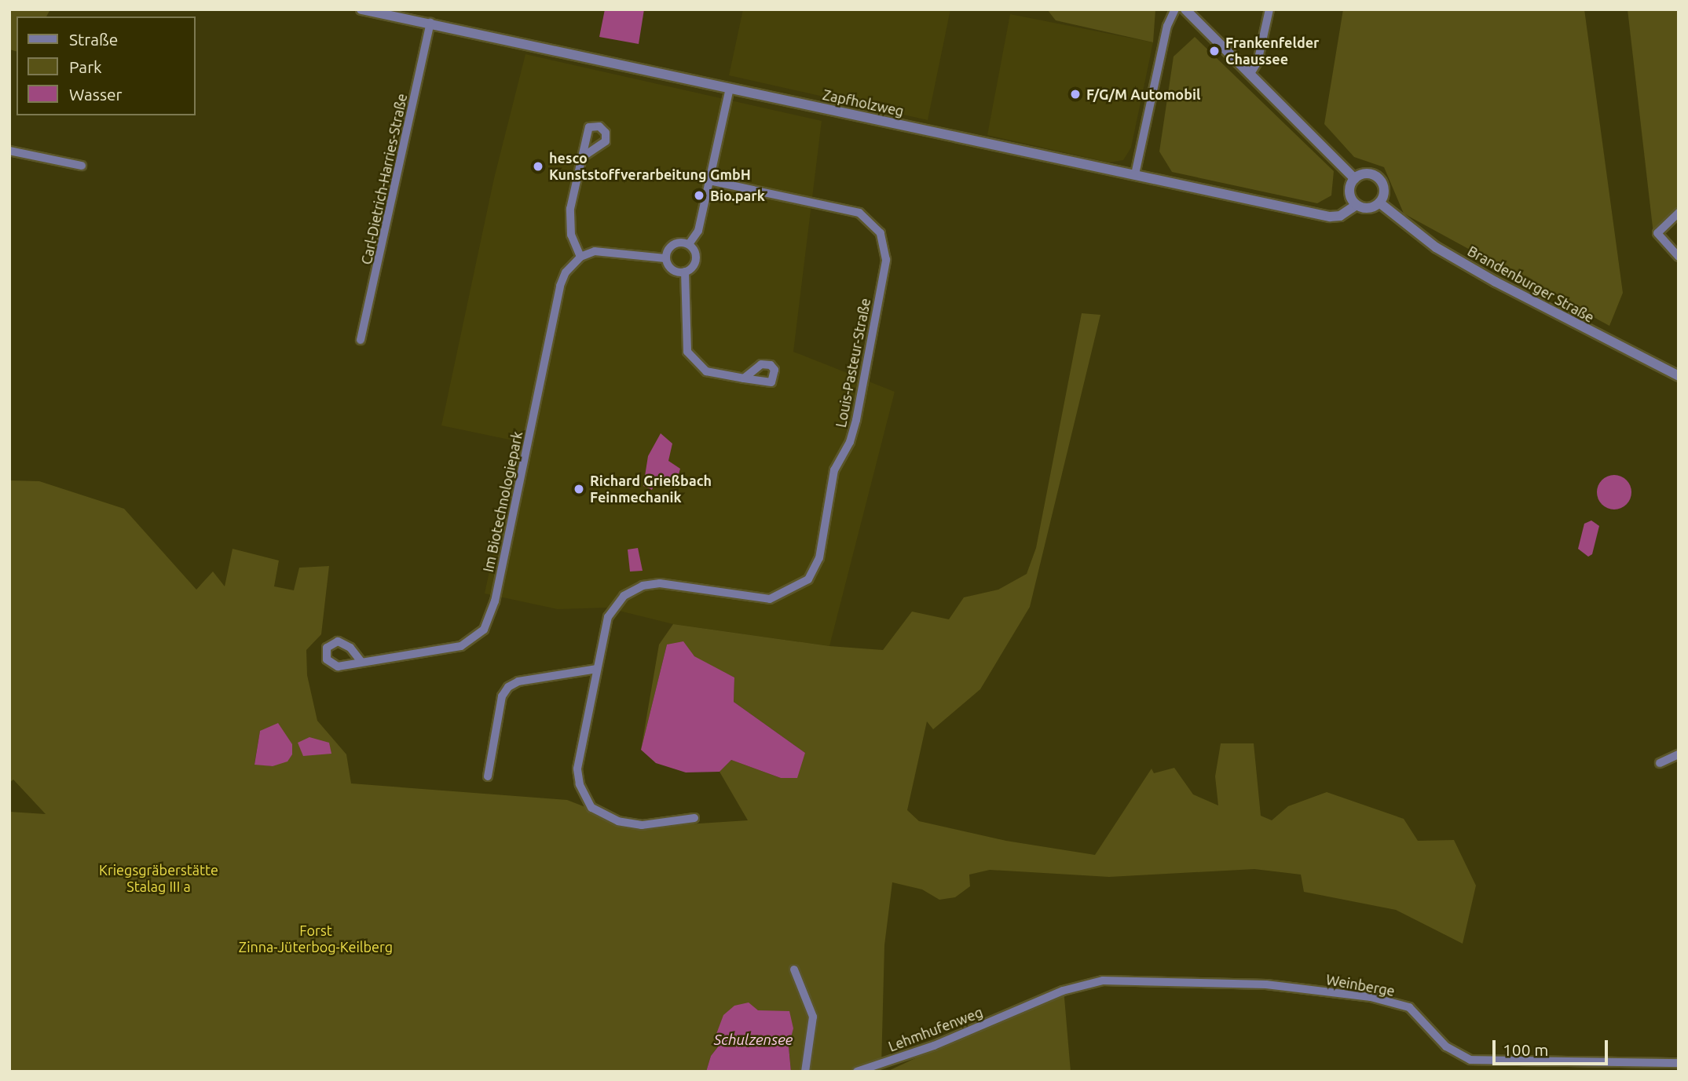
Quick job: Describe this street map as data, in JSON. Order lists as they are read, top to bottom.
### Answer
{
  "streets": {
    "street": [
      "Zapfholzweg",
      "Carl-Dietrich-Harries-Straße",
      "Brandenburger Straße",
      "Louis-Pasteur-Straße",
      "Im Biotechnologiepark",
      "Weinberge",
      "Lehmhufenweg"
    ]
  },
  "crossings": [
    ["Zapfholzweg", "Carl-Dietrich-Harries-Straße"],
    ["Zapfholzweg", "Brandenburger Straße"],
    ["Weinberge", "Lehmhufenweg"]
  ],
  "water": ["Schulzensee"],
  "parks": ["Kriegsgräberstätte Stalag III a", "Forst Zinna-Jüterbog-Keilberg"],
  "places": [
    "Frankenfelder Chaussee",
    "F/G/M Automobil",
    "hesco Kunststoffverarbeitung GmbH",
    "Bio.park",
    "Richard Grießbach Feinmechanik"
  ],
  "legend": ["Straße", "Park", "Wasser"],
  "scale_bar": "100 m"
}
